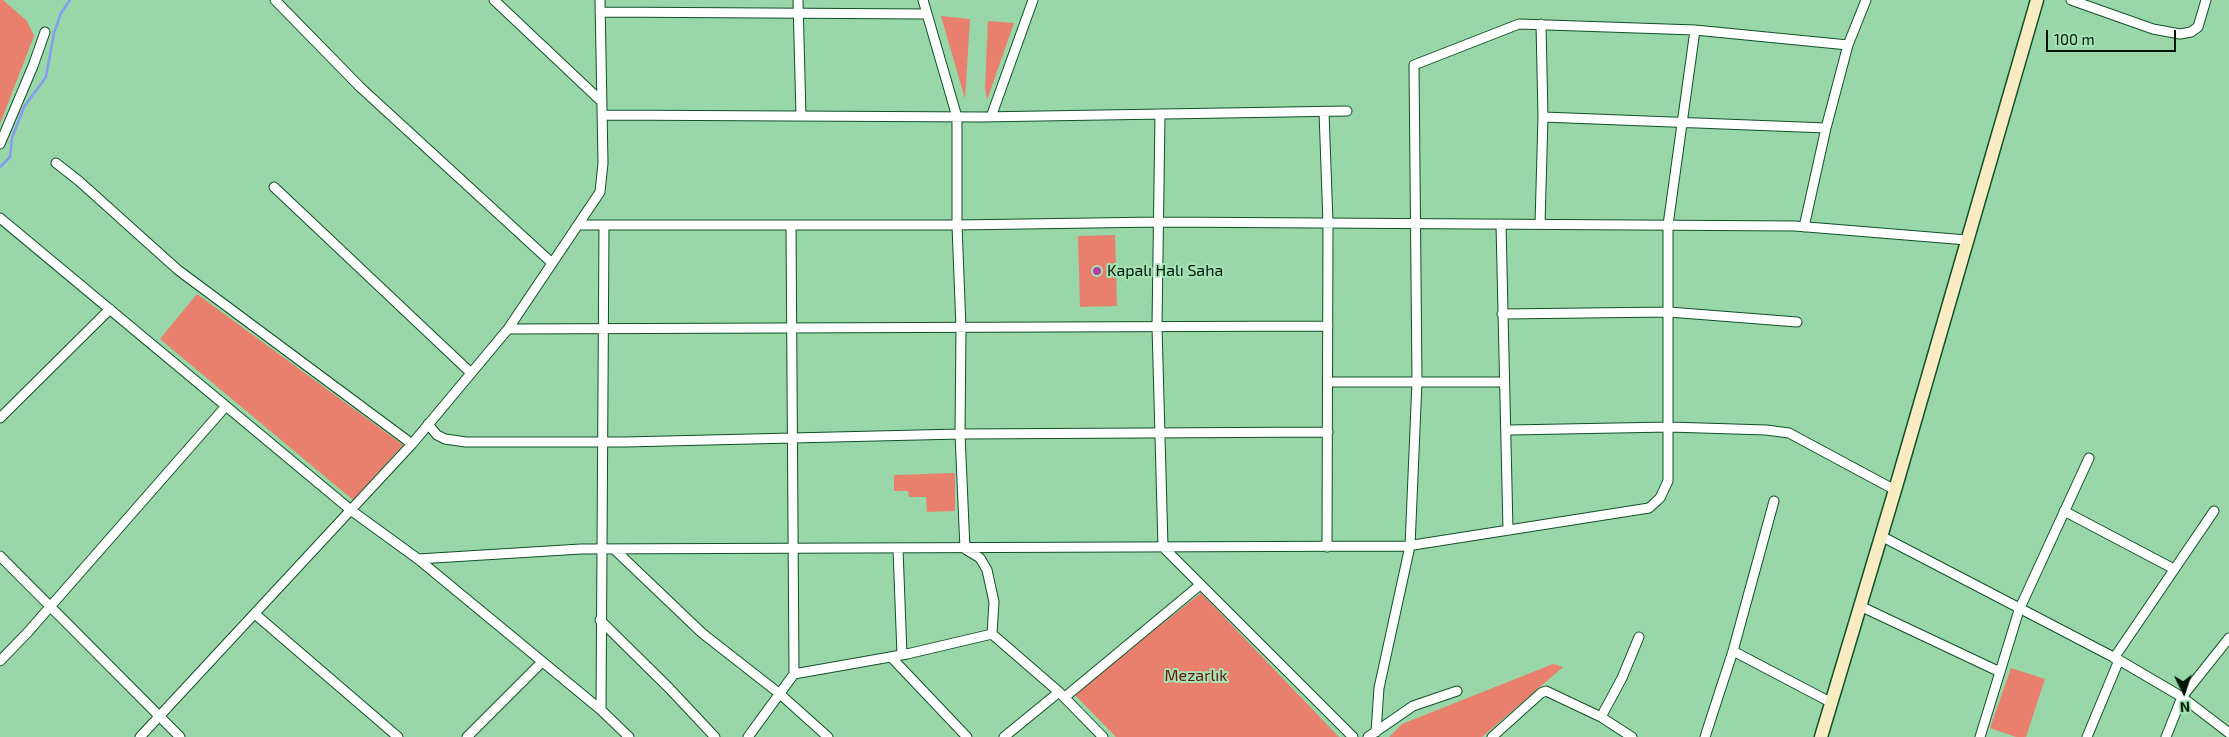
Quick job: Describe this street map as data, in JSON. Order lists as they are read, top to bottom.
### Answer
{
  "parks": ["Mezarlık"],
  "places": ["Kapalı Halı Saha"],
  "scale_bar": "100 m",
  "north": "bottom"
}
